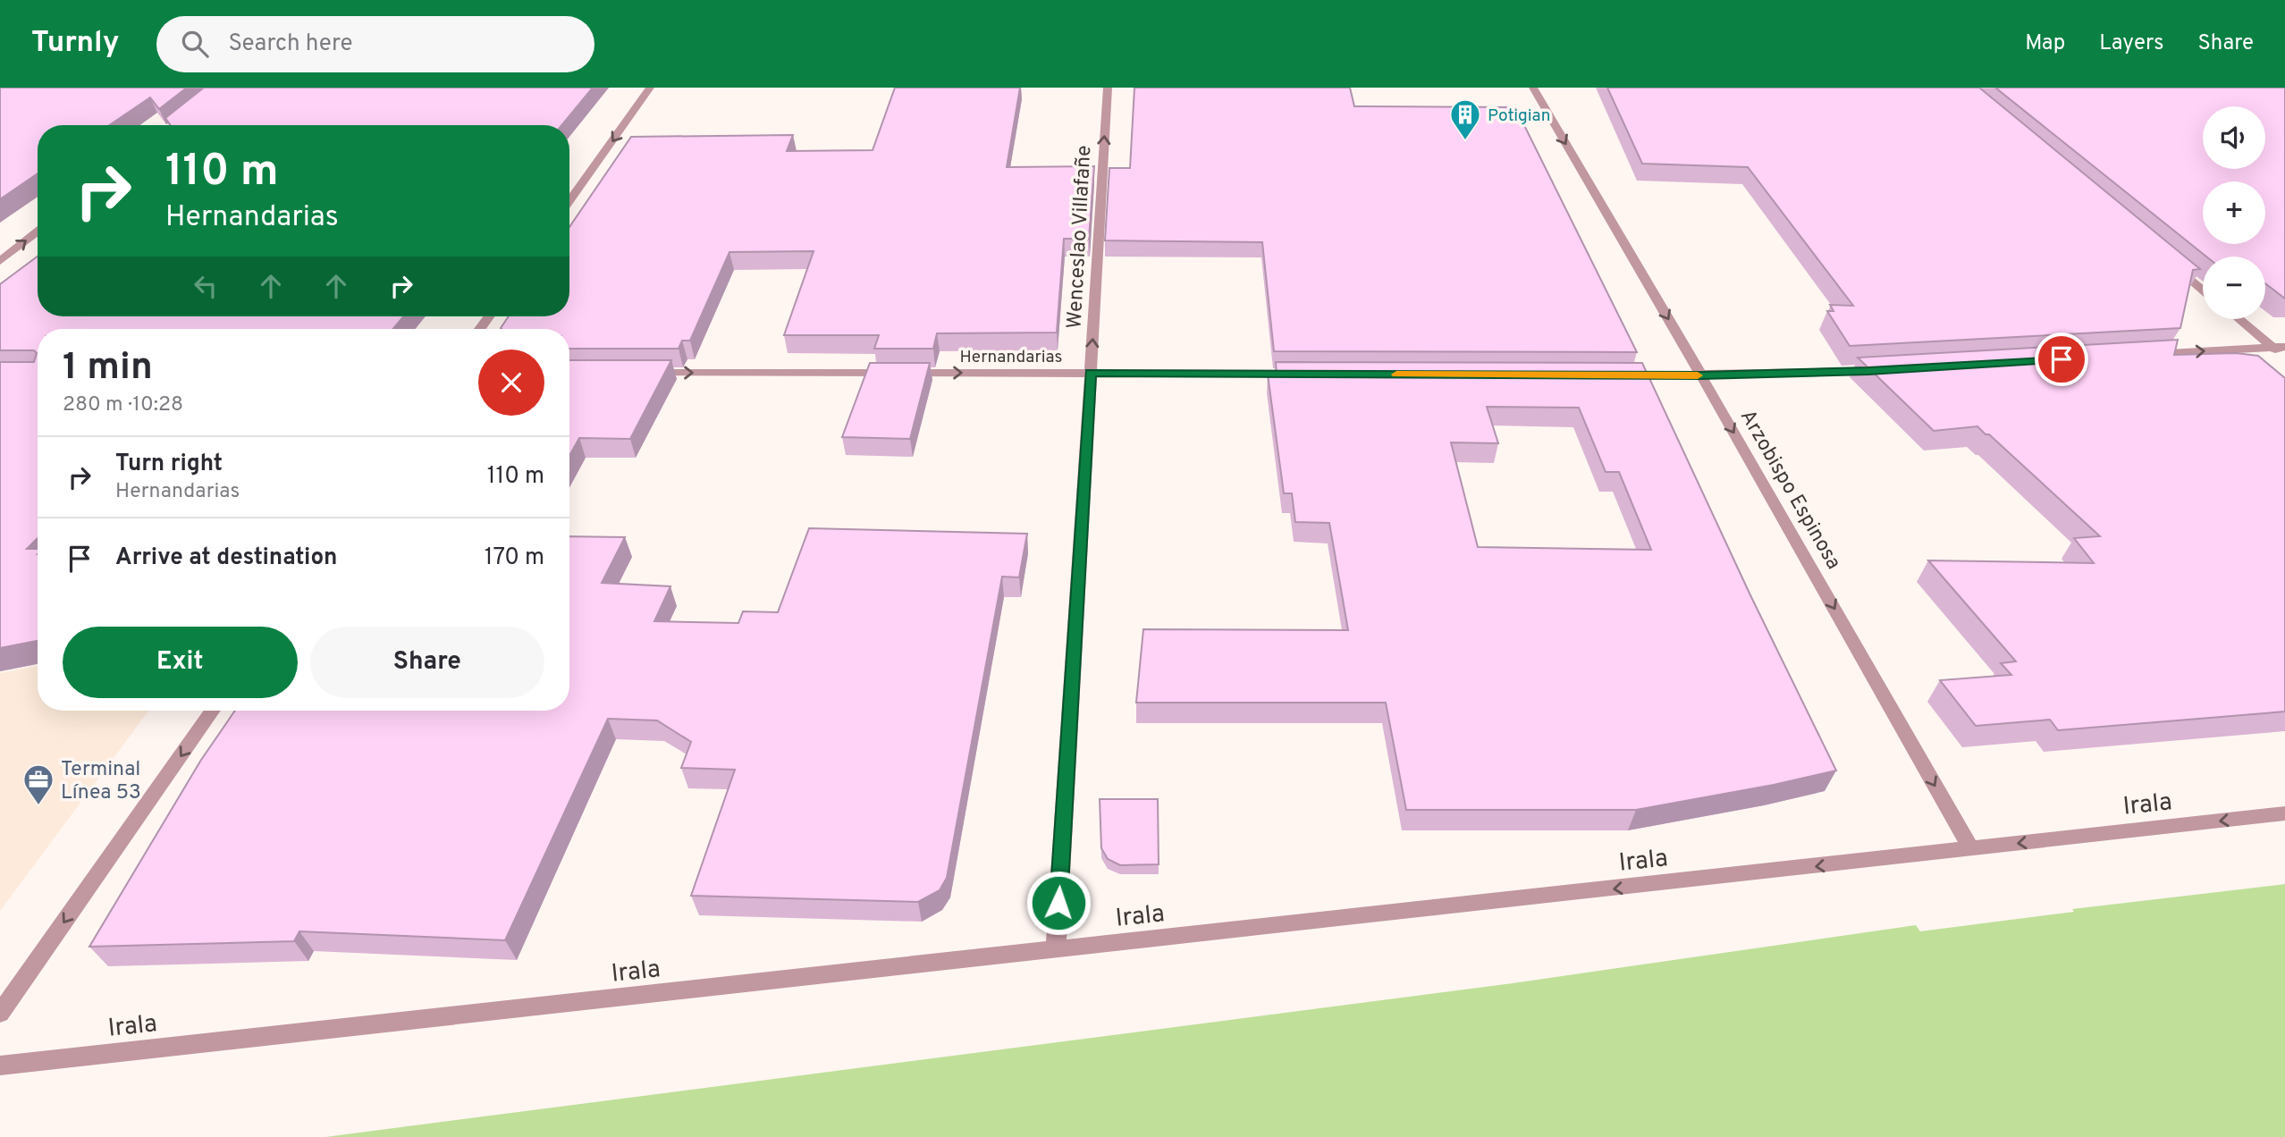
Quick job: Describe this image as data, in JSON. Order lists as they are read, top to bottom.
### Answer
{
  "streets": {
    "street": [
      "Wenceslao Villafañe",
      "Hernandarias",
      "Arzobispo Espinosa",
      "Irala"
    ]
  },
  "crossings": [
    ["Wenceslao Villafañe", "Hernandarias"],
    ["Wenceslao Villafañe", "Irala"],
    ["Arzobispo Espinosa", "Irala"]
  ],
  "one_way": ["Hernandarias", "Arzobispo Espinosa", "Irala"],
  "places": {
    "building": ["Potigian"],
    "office": ["Terminal Línea 53"]
  },
  "page": {
    "header": "Turnly",
    "search": "Search here",
    "nav": ["Map", "Layers", "Share"],
    "map_buttons": ["+", "−"],
    "turn": ["110 m", "Hernandarias"],
    "heading": ["1 min", "280 m · 10:28"],
    "list": [
      {
        "name": "Turn right",
        "note": "Hernandarias",
        "value": "110 m"
      },
      {
        "name": "Arrive at destination",
        "value": "170 m"
      }
    ],
    "buttons": ["Exit", "Share"]
  }
}
